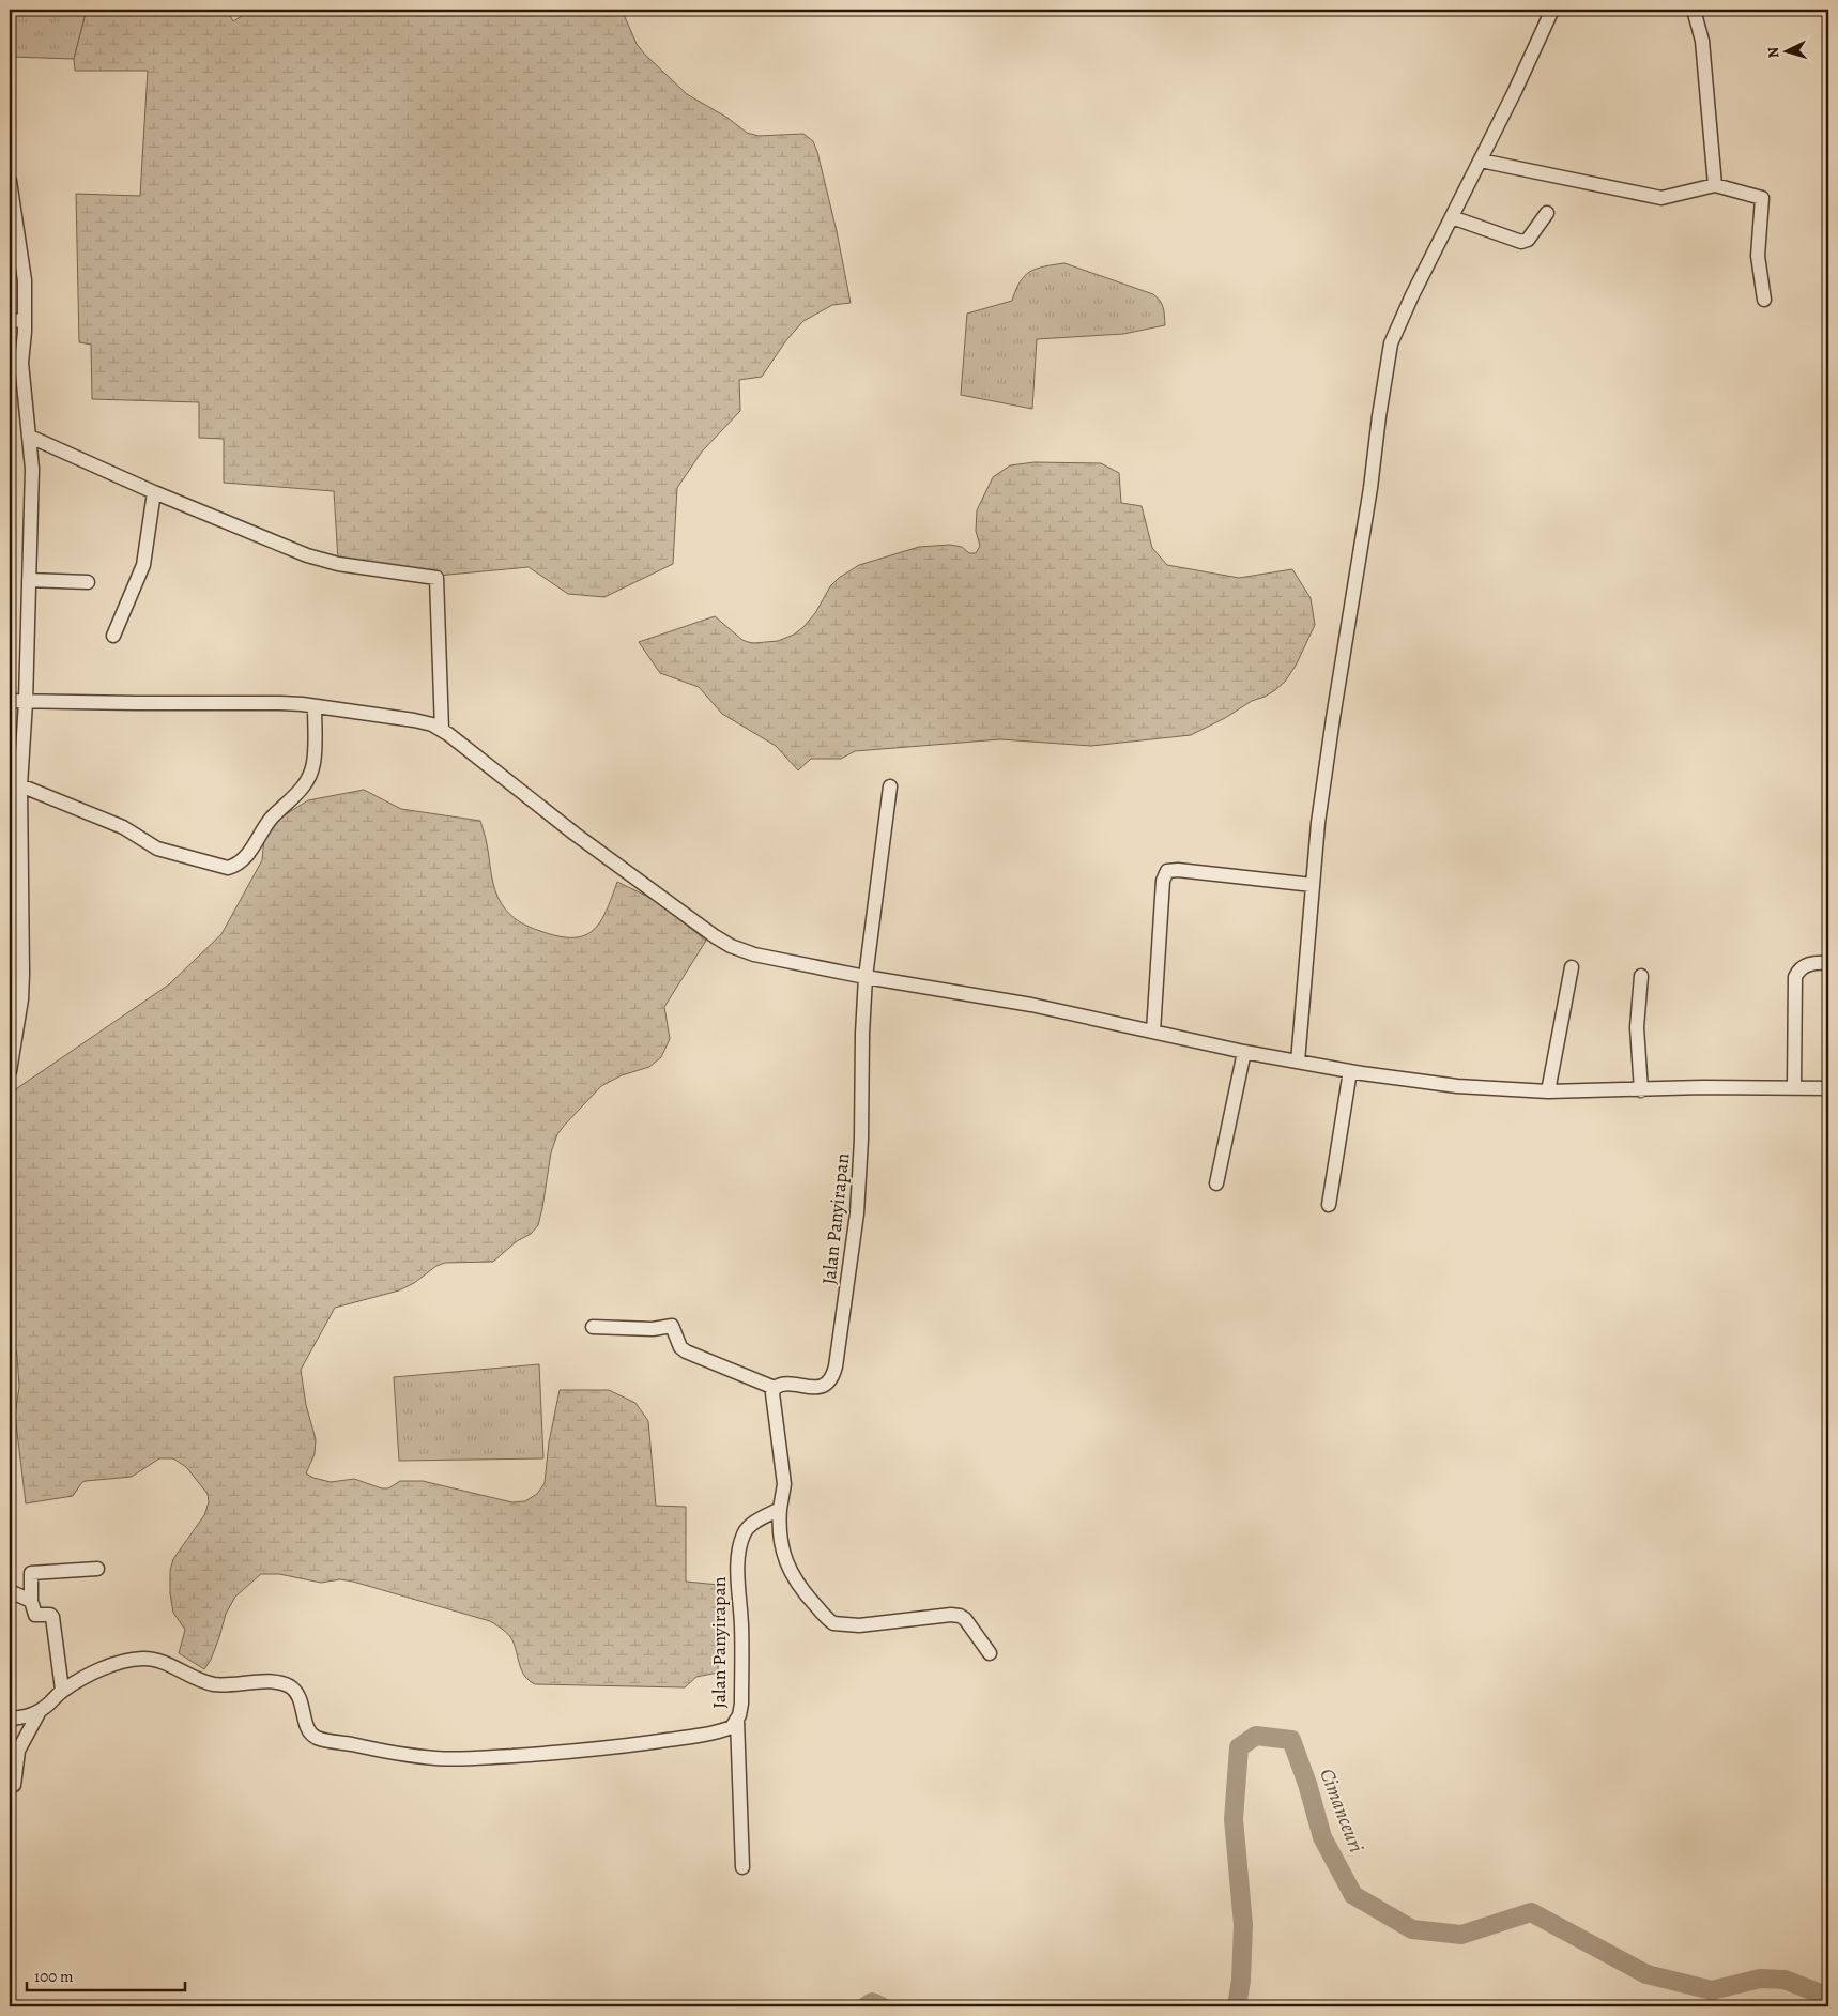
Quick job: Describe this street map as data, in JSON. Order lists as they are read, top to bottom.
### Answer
{
  "streets": {
    "street": ["Jalan Panyirapan"]
  },
  "water": ["Cimanceuri"],
  "scale_bar": "100 m",
  "north": "left"
}
